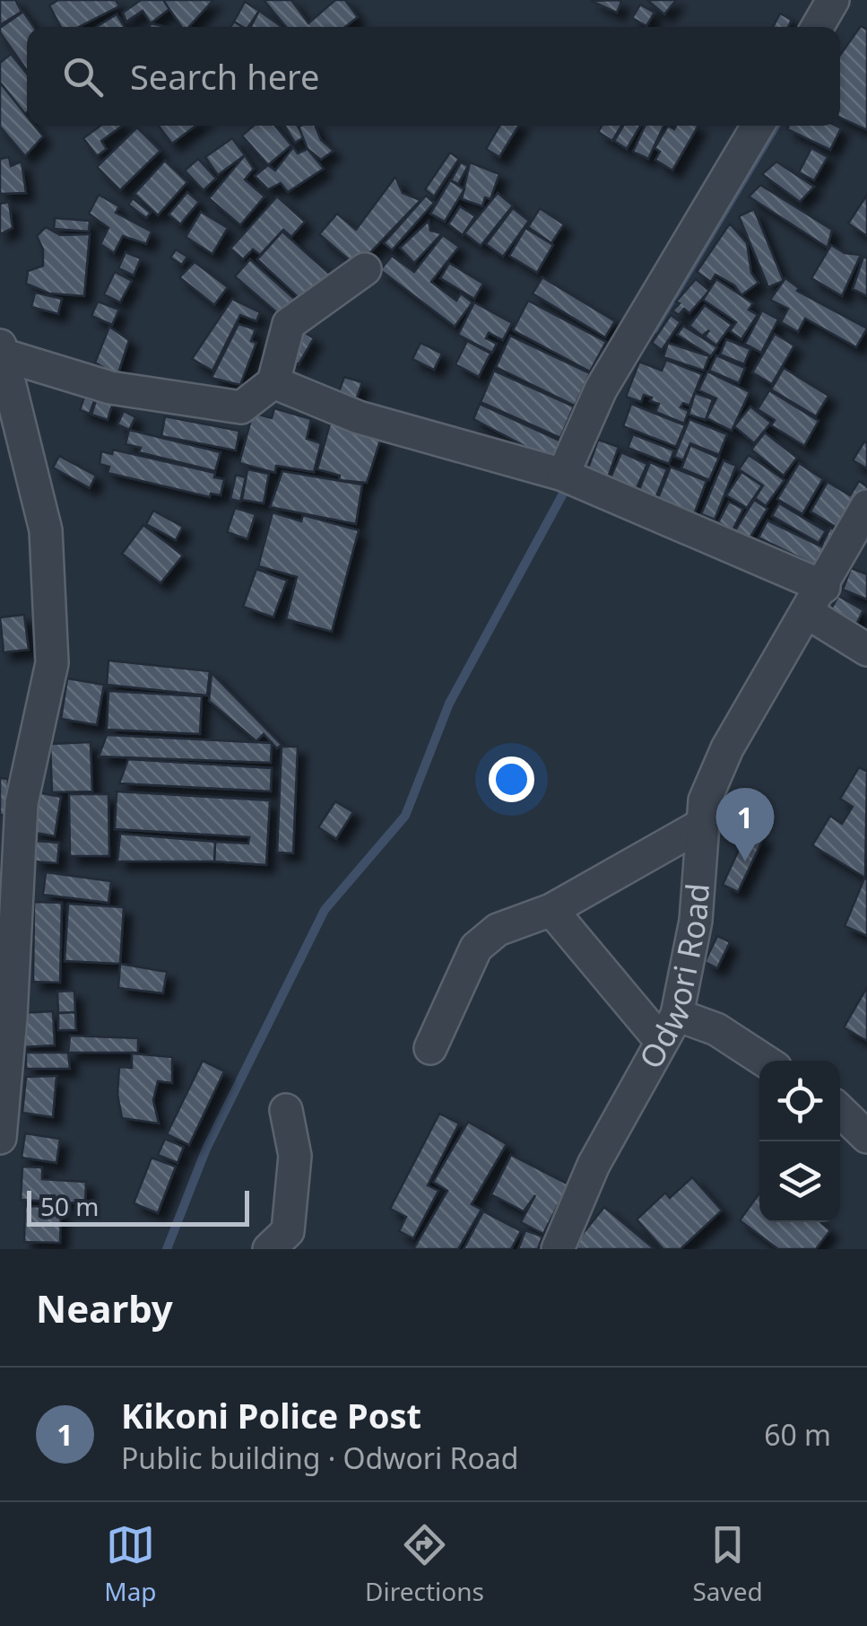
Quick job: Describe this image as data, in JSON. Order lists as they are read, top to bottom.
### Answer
{
  "streets": {
    "street": ["Odwori Road"]
  },
  "scale_bar": "50 m",
  "page": {
    "search": "Search here",
    "pins": "1",
    "scale": "50 m",
    "heading": "Nearby",
    "list": [
      {
        "mark": "1",
        "name": "Kikoni Police Post",
        "note": "Public building · Odwori Road",
        "value": "60 m"
      }
    ],
    "nav": ["Map", "Directions", "Saved"]
  }
}
